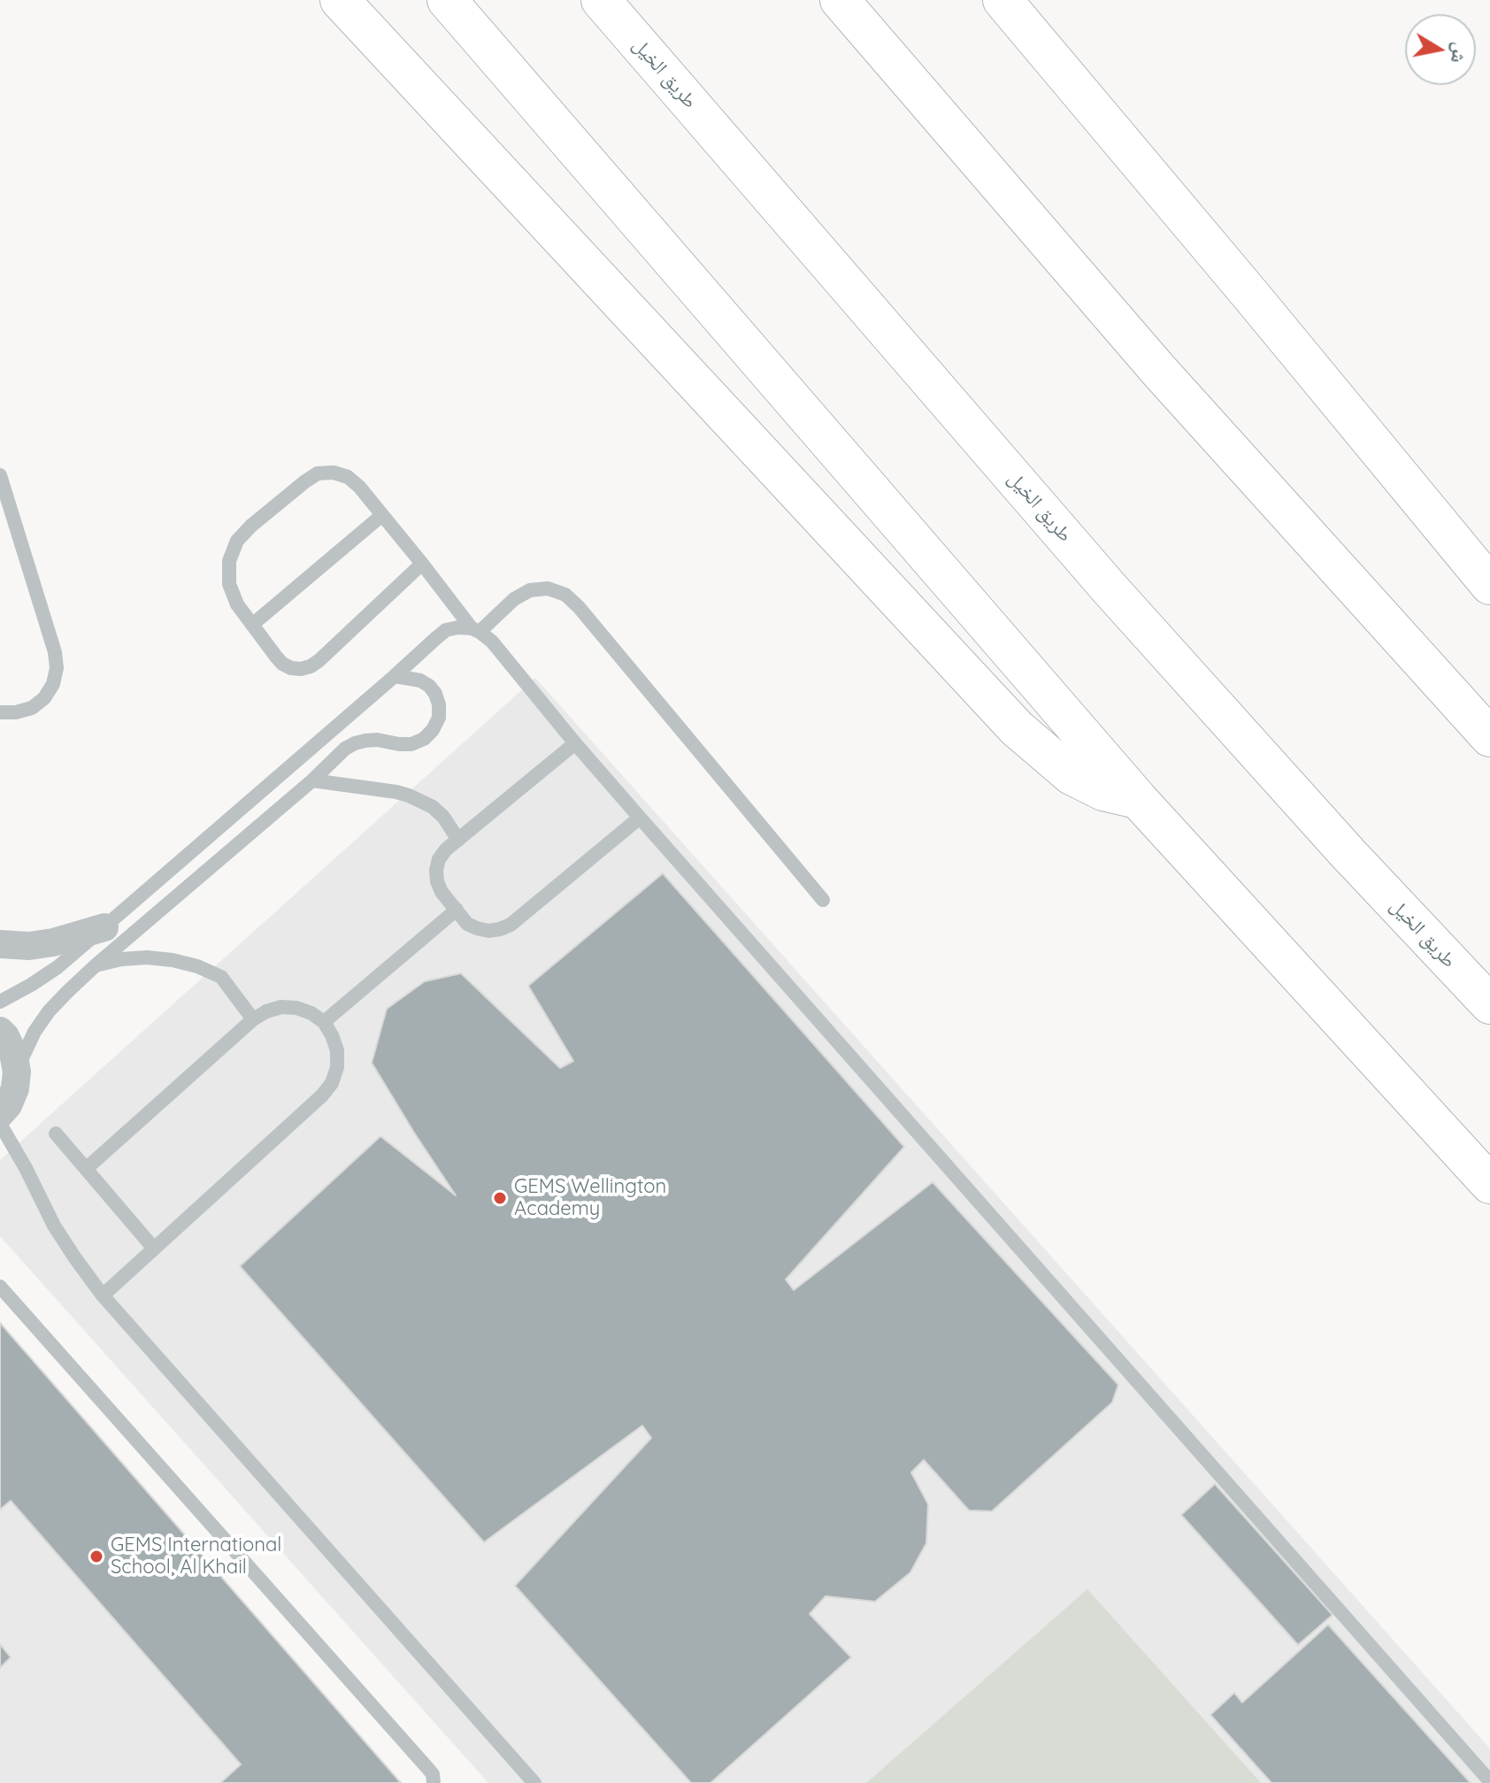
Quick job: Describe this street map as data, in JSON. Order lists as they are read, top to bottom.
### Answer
{
  "streets": {
    "highway": ["طريق الخيل"]
  },
  "places": ["GEMS Wellington Academy", "GEMS International School, Al Khail"],
  "north": "right"
}
